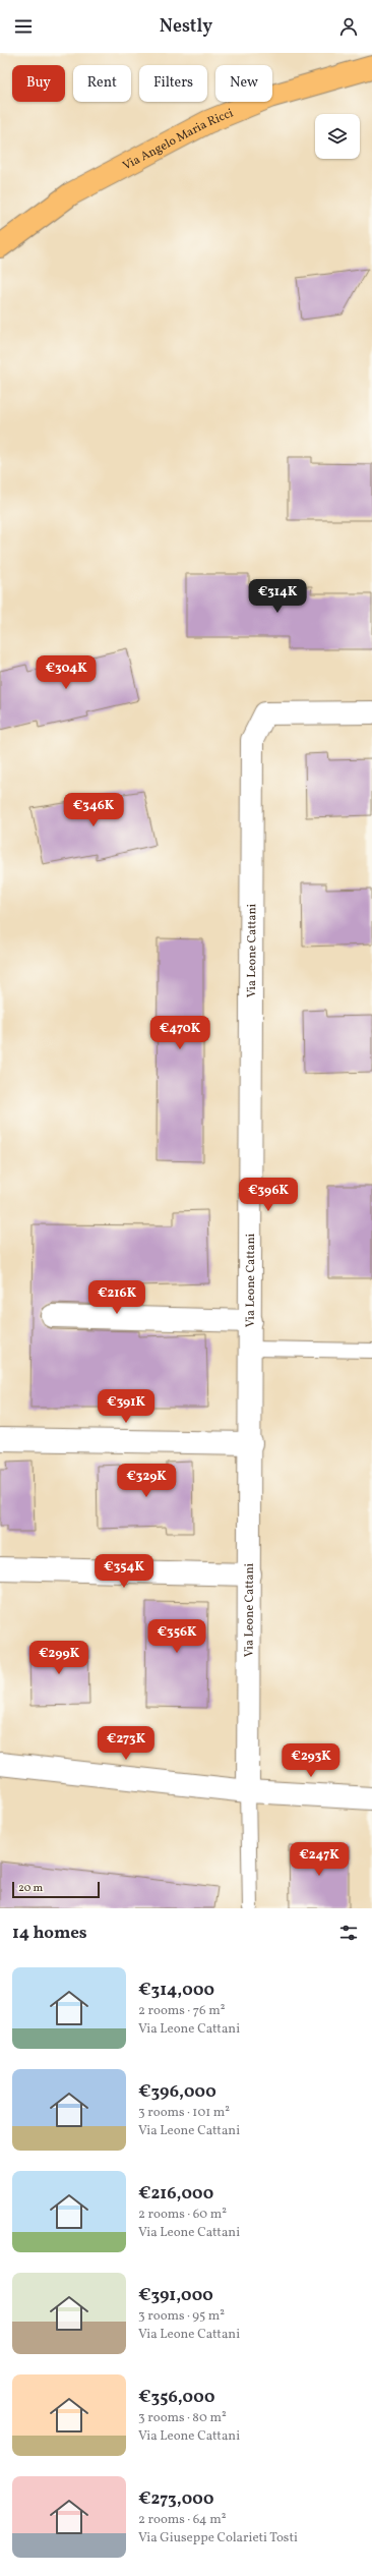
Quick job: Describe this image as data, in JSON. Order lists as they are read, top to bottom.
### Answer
{
  "streets": {
    "main road": ["Via Angelo Maria Ricci"],
    "street": ["Via Leone Cattani"]
  },
  "scale_bar": "20 m",
  "page": {
    "header": "Nestly",
    "chip": [
      "Buy",
      "Rent",
      "Filters",
      "New"
    ],
    "price": [
      "€314K",
      "€304K",
      "€346K",
      "€470K",
      "€396K",
      "€216K",
      "€391K",
      "€329K",
      "€354K",
      "€356K",
      "€299K",
      "€273K",
      "€293K",
      "€247K"
    ],
    "scale": "20 m",
    "heading": "14 homes",
    "list": [
      {
        "name": "€314,000",
        "note": "2 rooms · 76 m² · Via Leone Cattani"
      },
      {
        "name": "€396,000",
        "note": "3 rooms · 101 m² · Via Leone Cattani"
      },
      {
        "name": "€216,000",
        "note": "2 rooms · 60 m² · Via Leone Cattani"
      },
      {
        "name": "€391,000",
        "note": "3 rooms · 95 m² · Via Leone Cattani"
      },
      {
        "name": "€356,000",
        "note": "3 rooms · 80 m² · Via Leone Cattani"
      },
      {
        "name": "€273,000",
        "note": "2 rooms · 64 m² · Via Giuseppe Colarieti Tosti"
      }
    ]
  }
}
